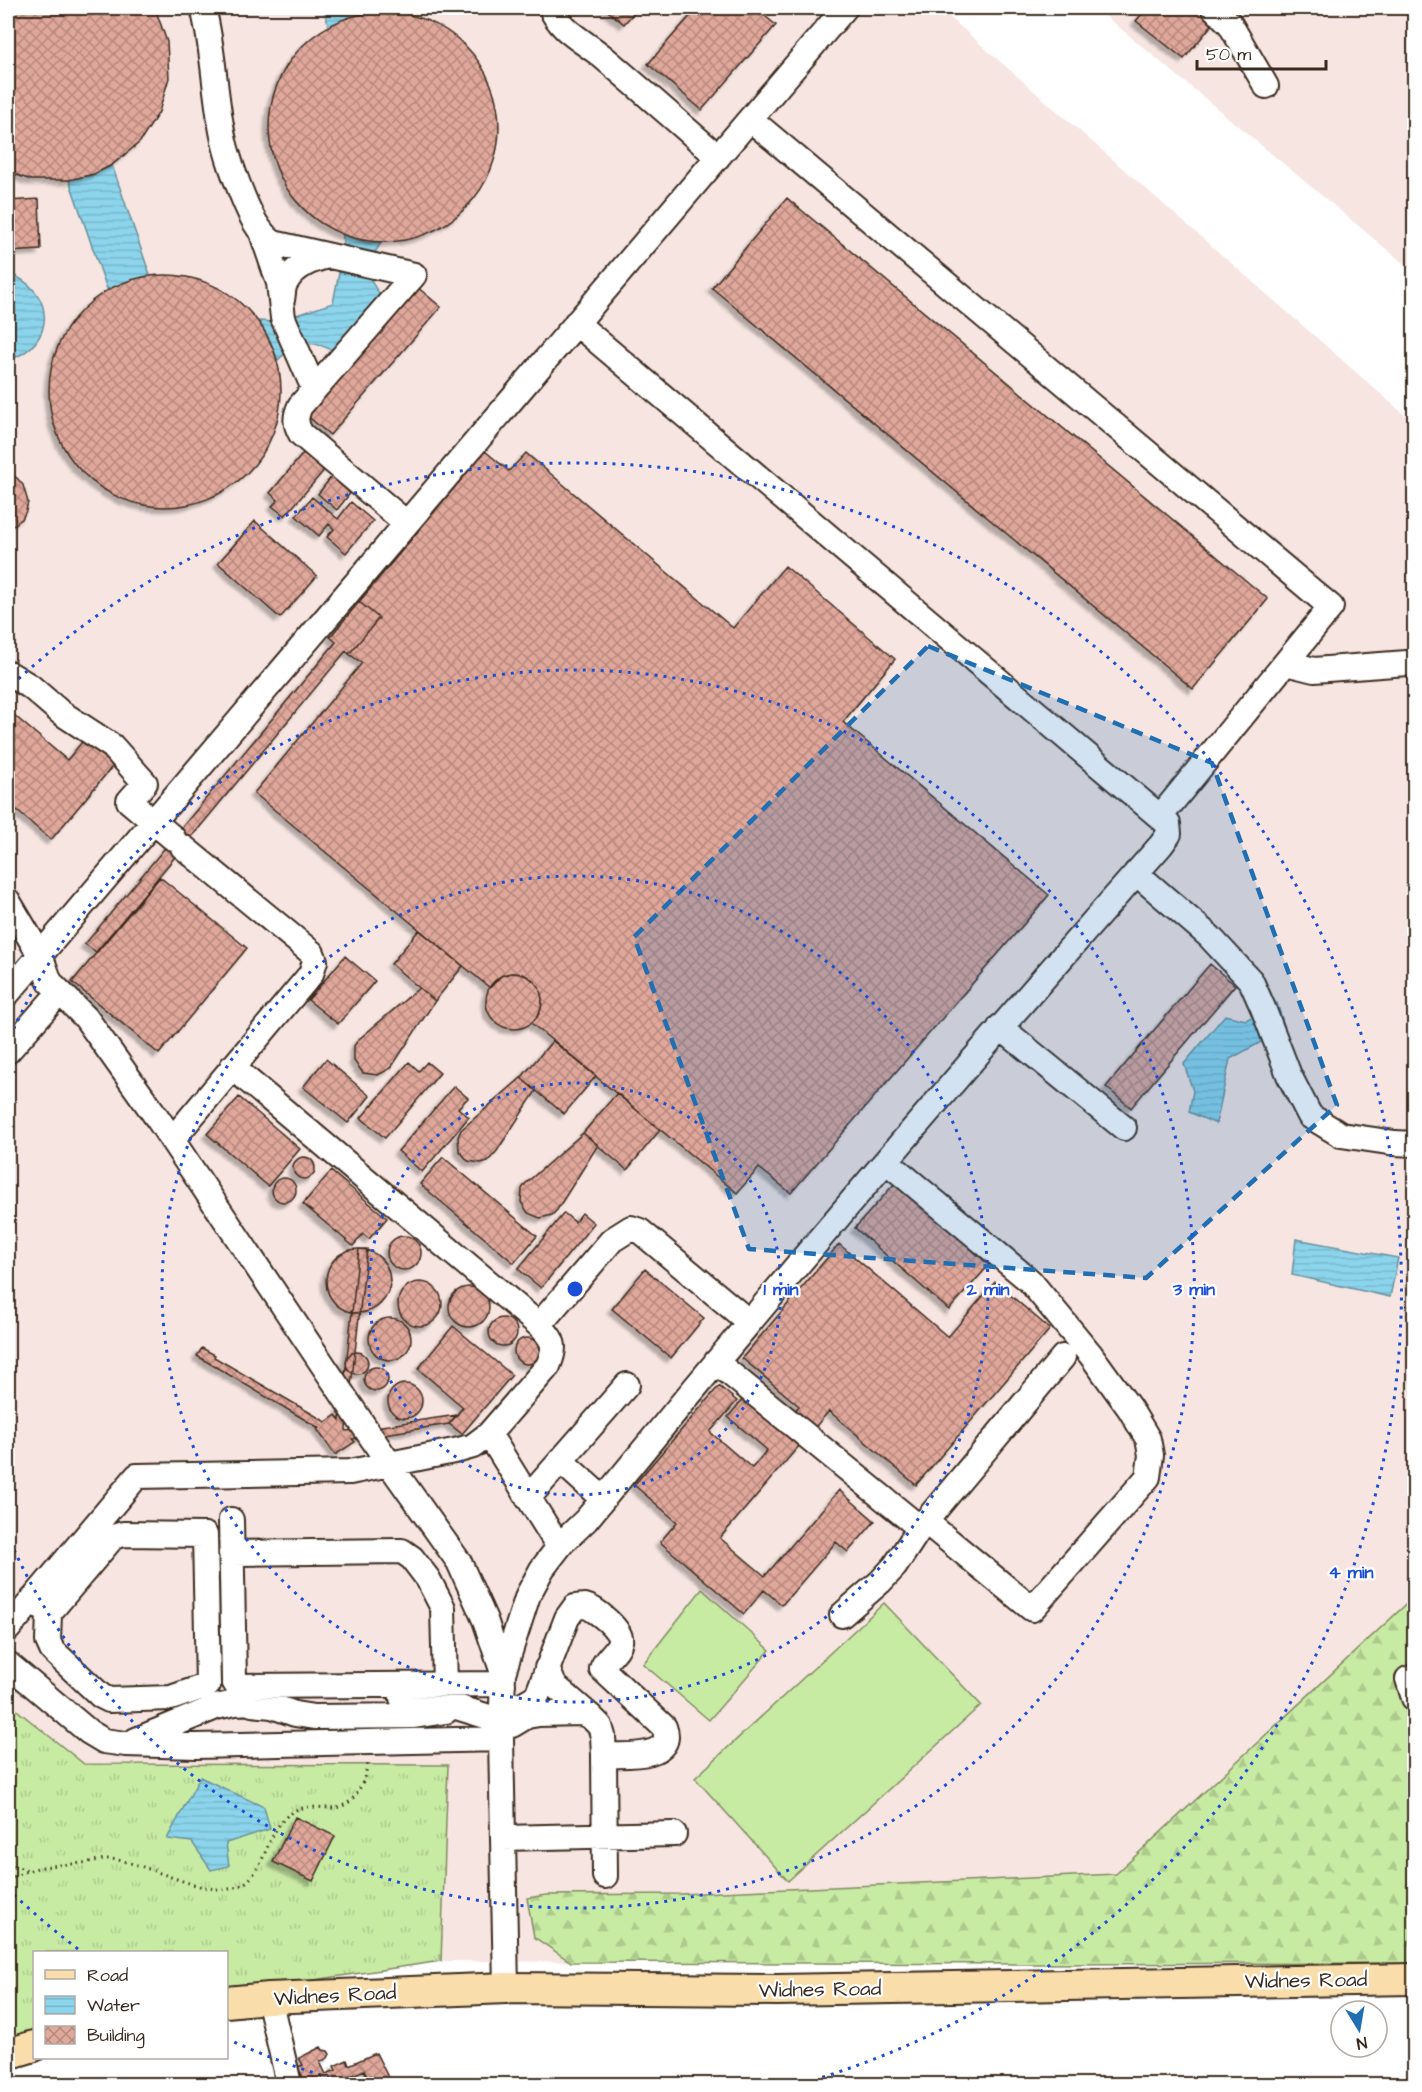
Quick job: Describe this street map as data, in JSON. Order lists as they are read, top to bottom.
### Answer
{
  "streets": {
    "main road": ["Widnes Road"]
  },
  "legend": ["Road", "Water", "Building"],
  "scale_bar": "50 m",
  "north": "bottom",
  "rings": [
    "1 min",
    "2 min",
    "3 min",
    "4 min"
  ]
}
